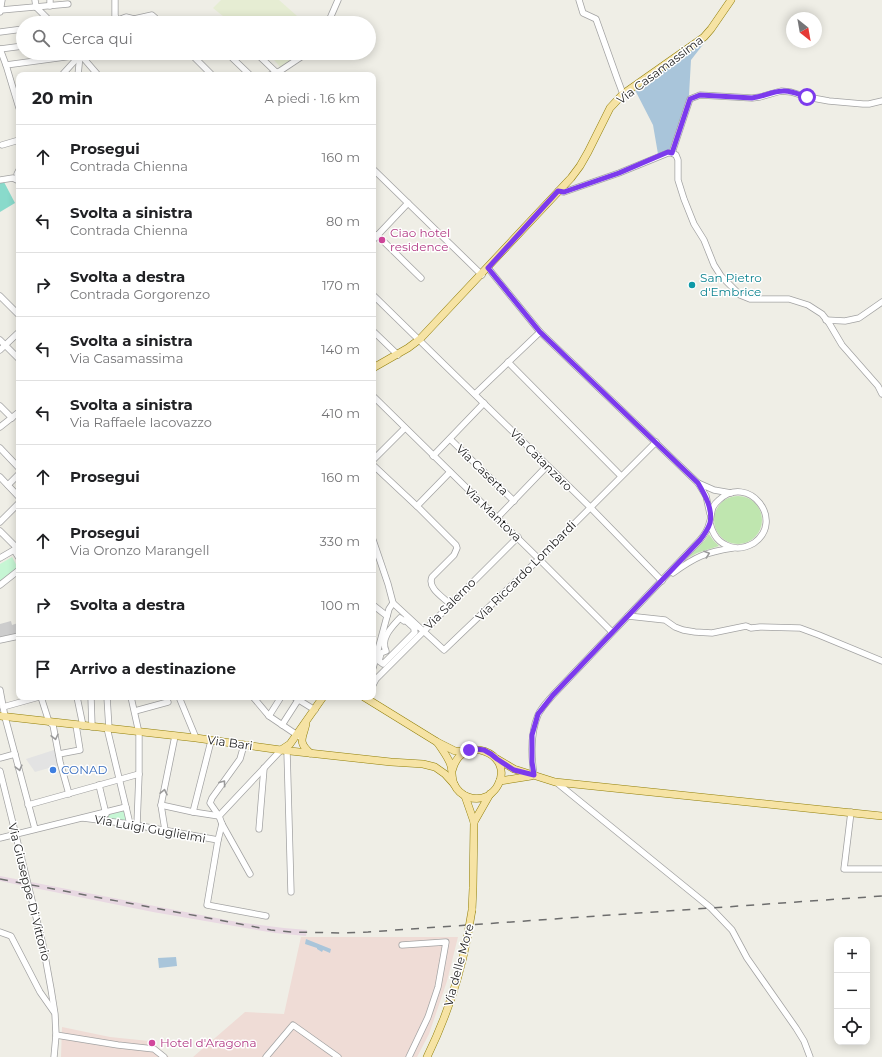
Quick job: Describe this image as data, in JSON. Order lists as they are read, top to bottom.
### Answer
{
  "streets": {
    "main road": ["Via Casamassima", "Via Bari", "Via delle More"],
    "street": [
      "Via Catanzaro",
      "Via Caserta",
      "Via Mantova",
      "Via Riccardo Lombardi",
      "Via Salerno",
      "Via Luigi Guglielmi",
      "Via Giuseppe Di Vittorio"
    ]
  },
  "crossings": [
    ["Via Casamassima", "Via Catanzaro"],
    ["Via Catanzaro", "Via Riccardo Lombardi"],
    ["Via Mantova", "Via Riccardo Lombardi"],
    ["Via Mantova", "Via Salerno"],
    ["Via Riccardo Lombardi", "Via Salerno"]
  ],
  "places": [
    "Ciao hotel residence",
    "San Pietro d'Embrice",
    "CONAD",
    "Hotel d'Aragona"
  ],
  "north": "bottom right",
  "page": {
    "search": "Cerca qui",
    "heading": ["20 min", "A piedi · 1.6 km"],
    "list": [
      ["Prosegui", "Contrada Chienna", "160 m"],
      ["Svolta a sinistra", "Contrada Chienna", "80 m"],
      ["Svolta a destra", "Contrada Gorgorenzo", "170 m"],
      ["Svolta a sinistra", "Via Casamassima", "140 m"],
      ["Svolta a sinistra", "Via Raffaele Iacovazzo", "410 m"],
      ["Prosegui", "160 m"],
      ["Prosegui", "Via Oronzo Marangell", "330 m"],
      ["Svolta a destra", "100 m"],
      "Arrivo a destinazione"
    ],
    "map_buttons": ["+", "−"]
  }
}
